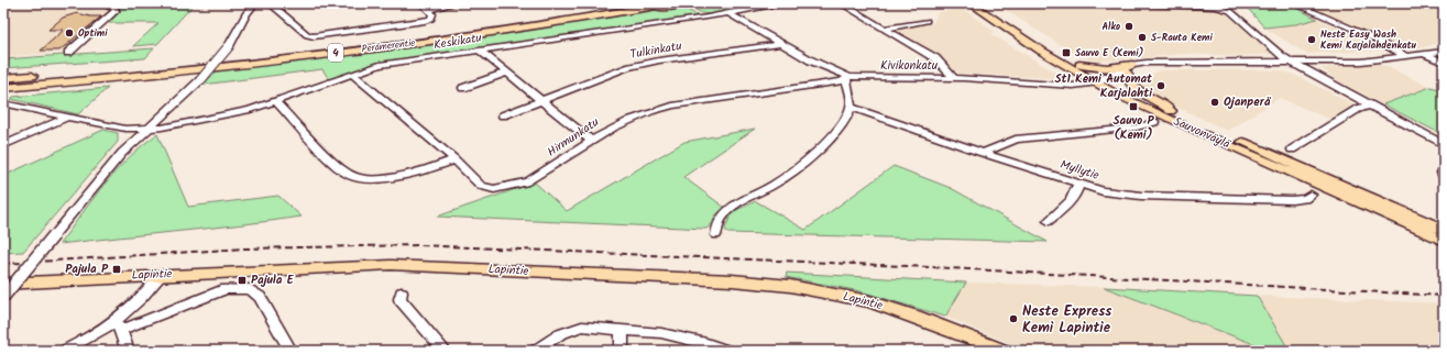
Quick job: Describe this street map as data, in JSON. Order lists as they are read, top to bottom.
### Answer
{
  "streets": {
    "highway": ["Perämerentie", "4"],
    "main road": ["Sauvonväylä", "Lapintie"],
    "street": [
      "Keskikatu",
      "Tulkinkatu",
      "Kivikonkatu",
      "Hirmunkatu",
      "Myllytie"
    ]
  },
  "crossings": [
    ["Keskikatu", "Kivikonkatu"],
    ["Keskikatu", "Hirmunkatu"],
    ["Tulkinkatu", "Kivikonkatu"],
    ["Kivikonkatu", "Sauvonväylä"],
    ["Kivikonkatu", "Hirmunkatu"]
  ],
  "places": {
    "other": [
      "Alko",
      "Optimi",
      "S-Rauta Kemi",
      "Neste Easy Wash Kemi Karjalahdenkatu",
      "St1 Kemi Automat Karjalahti",
      "Ojanperä",
      "Neste Express Kemi Lapintie"
    ],
    "transit": [
      "Sauvo E (Kemi)",
      "Sauvo P (Kemi)",
      "Pajula P",
      "Pajula E"
    ]
  }
}
